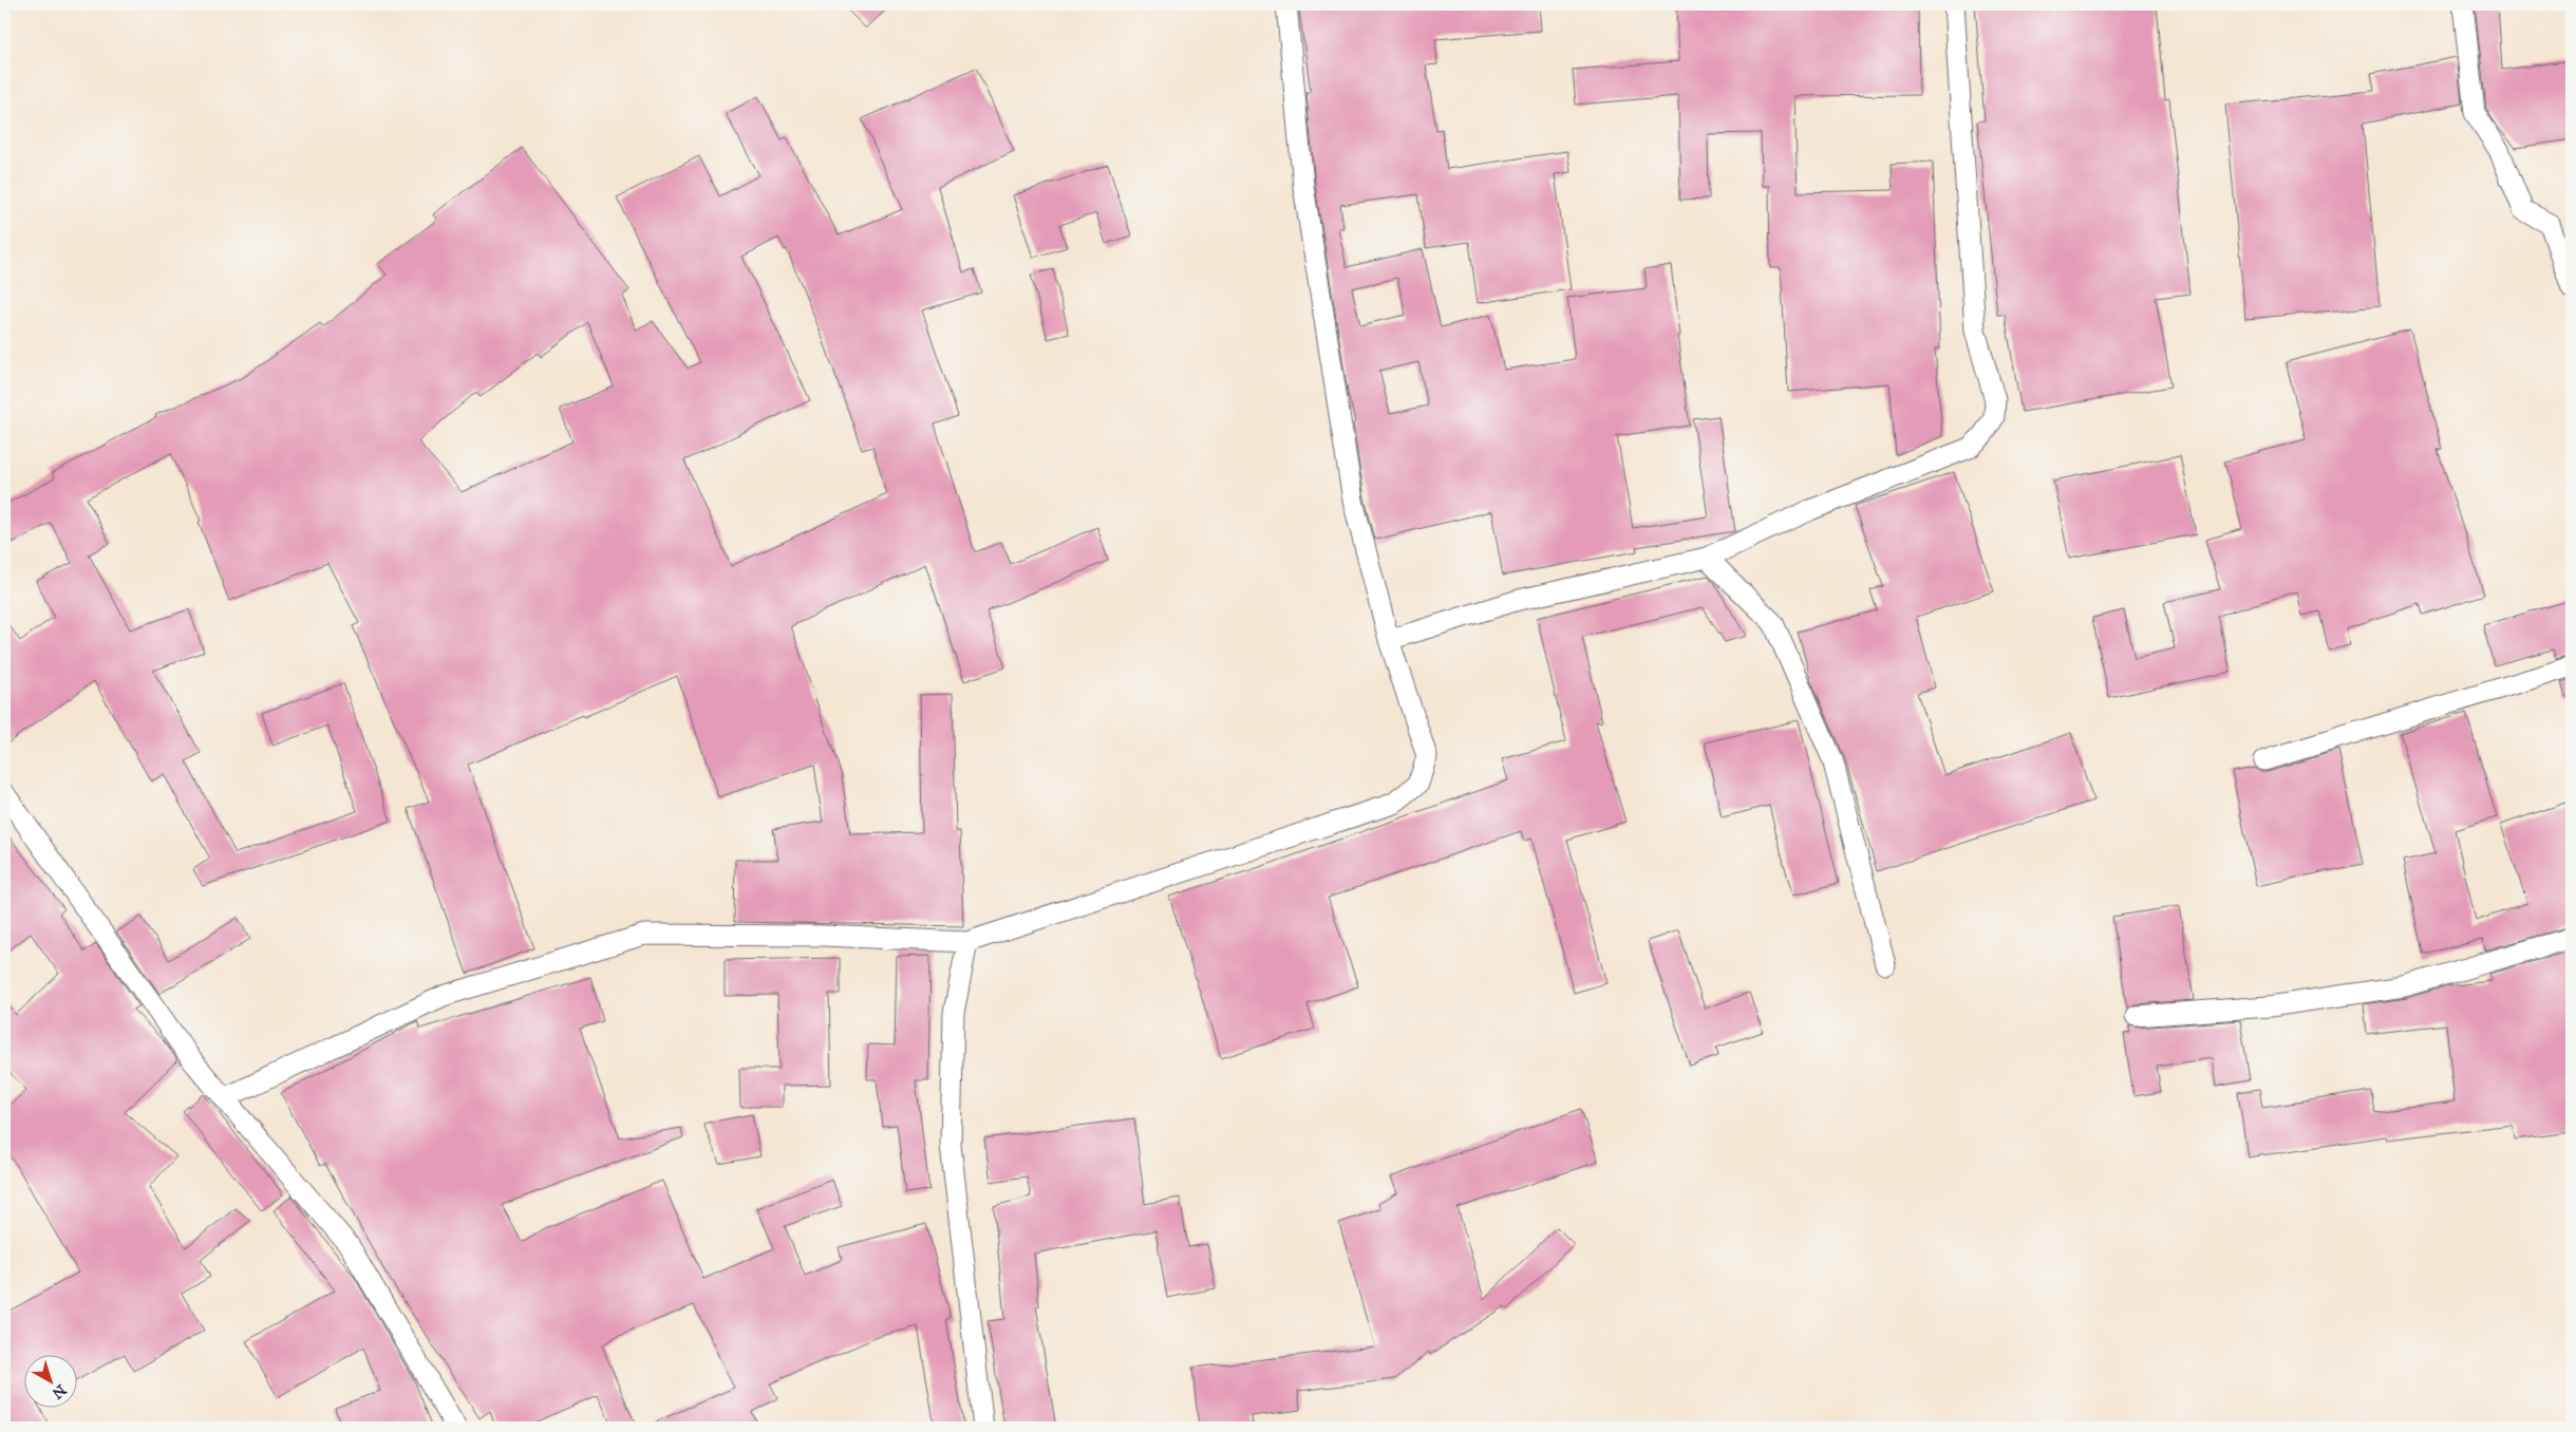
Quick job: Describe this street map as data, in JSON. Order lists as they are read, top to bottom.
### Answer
{
  "north": "bottom right"
}
